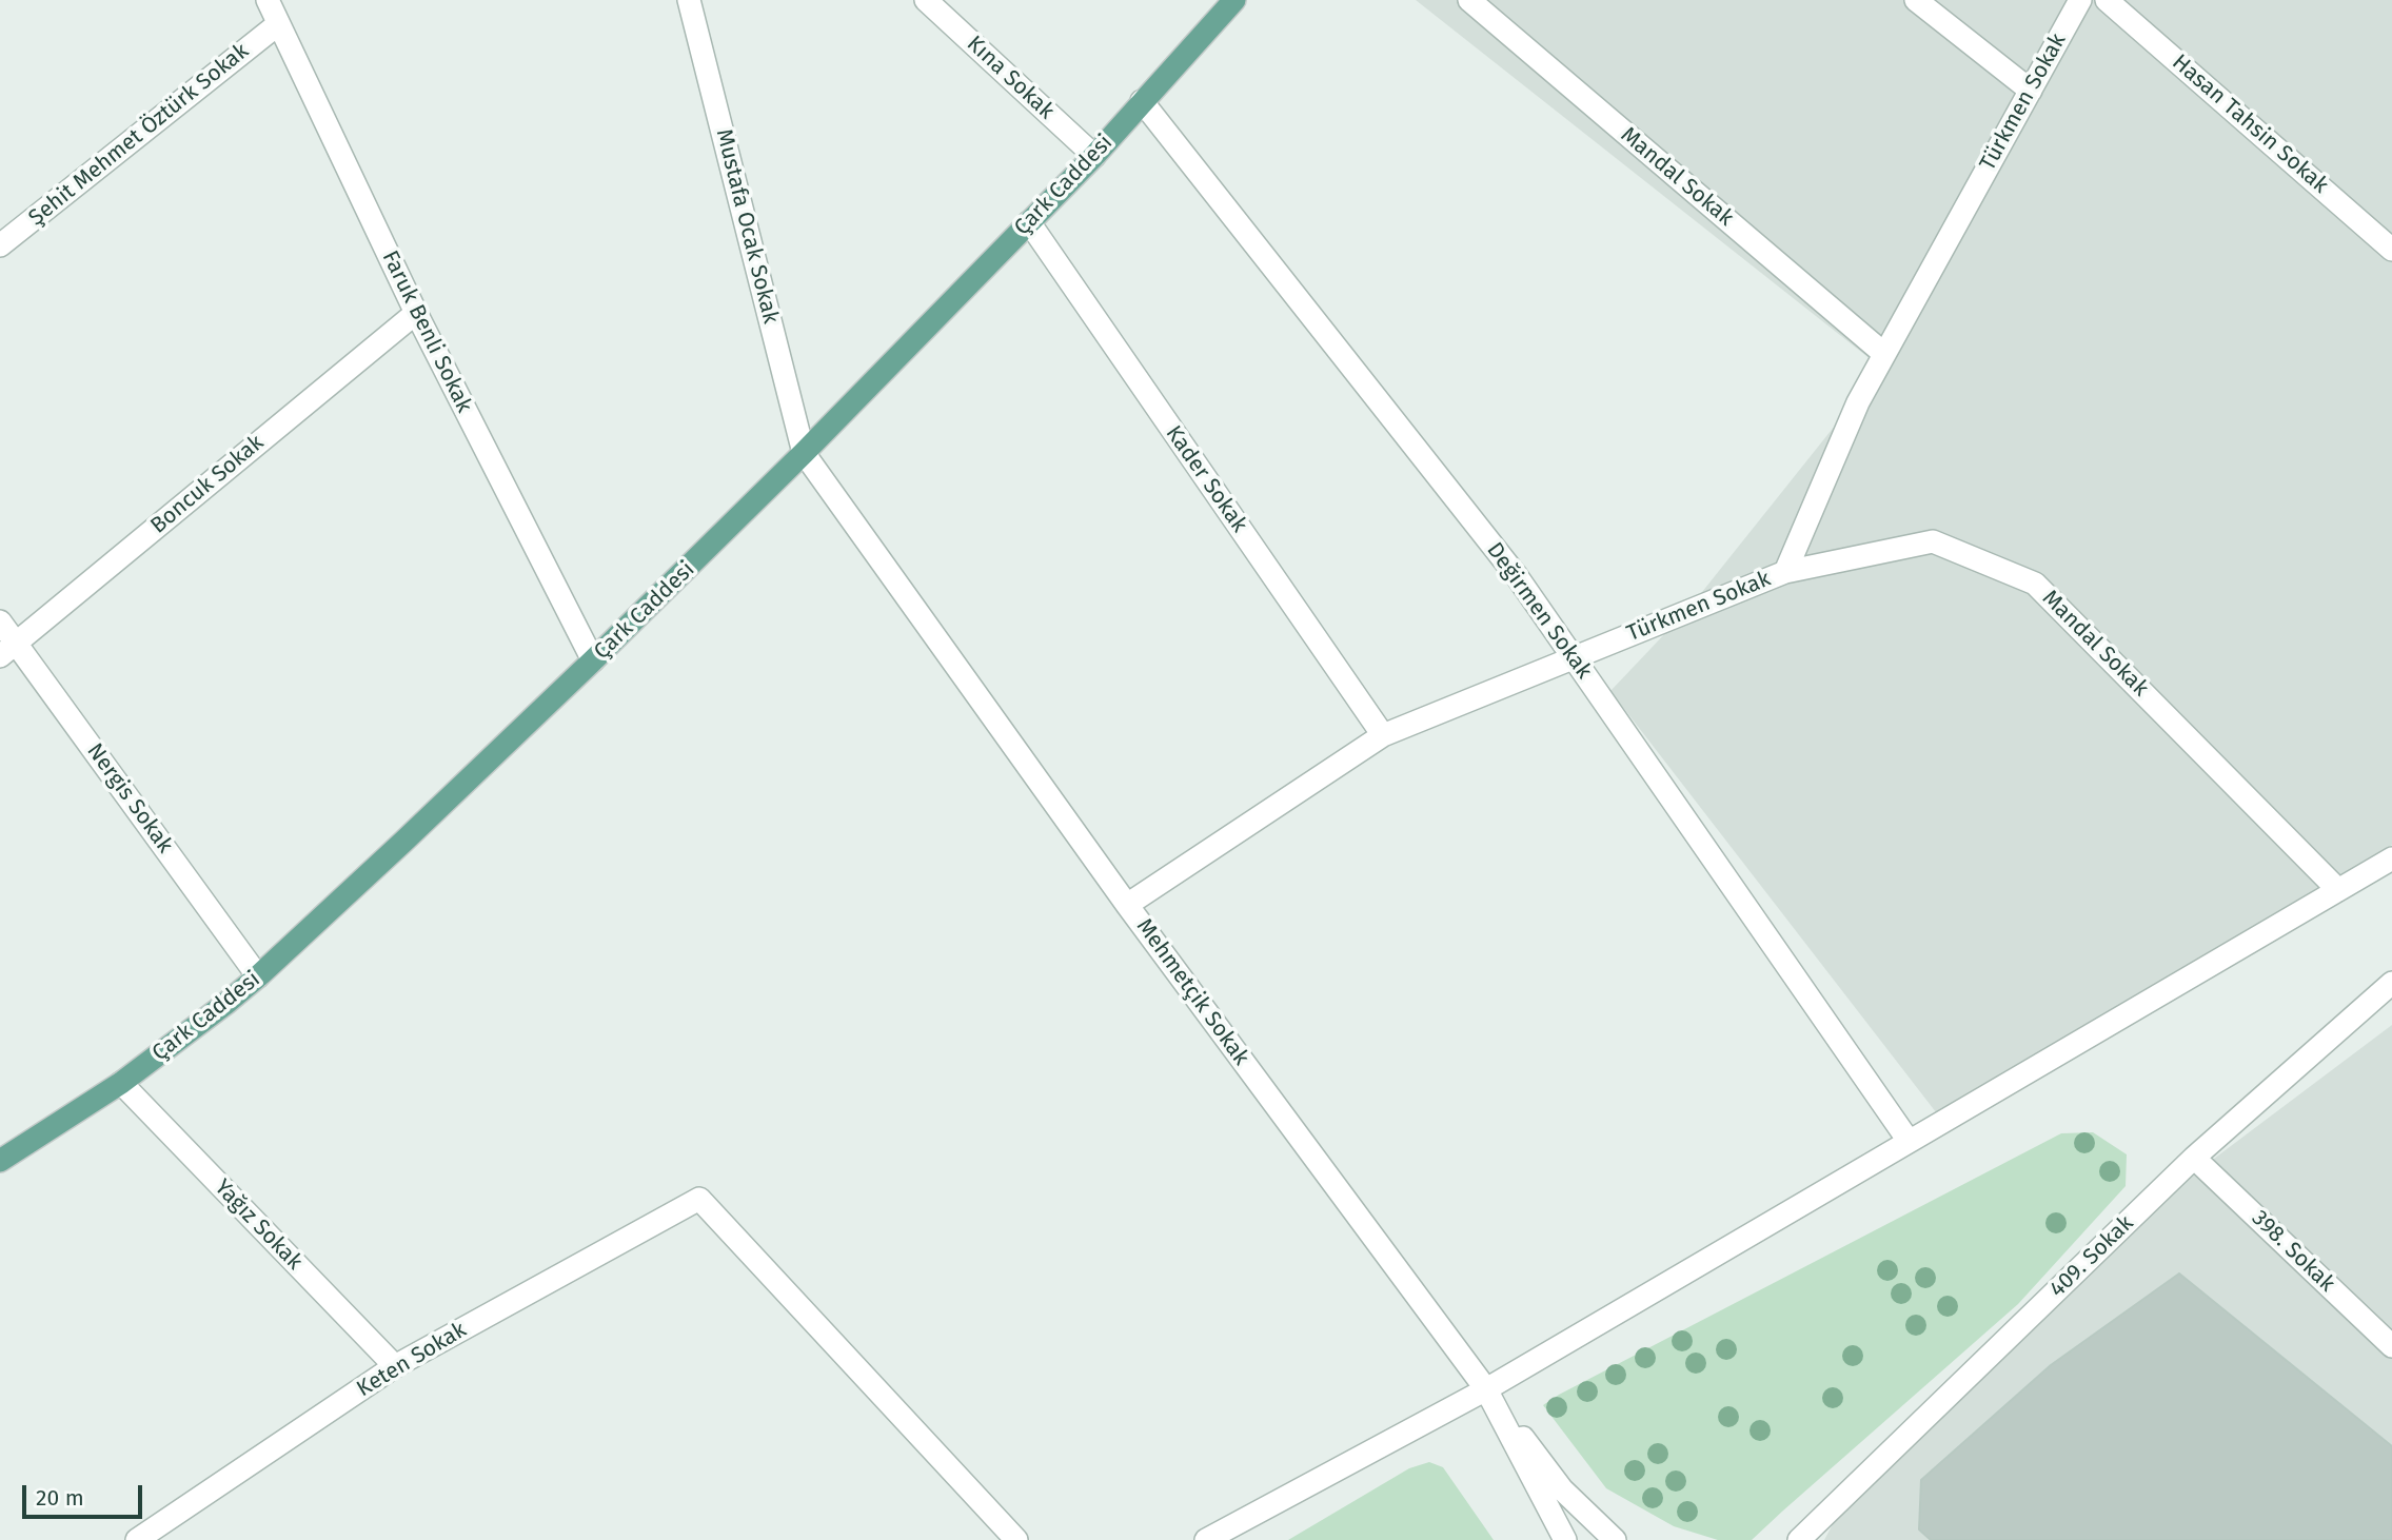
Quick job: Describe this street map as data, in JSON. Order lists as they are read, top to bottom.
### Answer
{
  "streets": {
    "main road": ["Çark Caddesi"],
    "street": [
      "Kına Sokak",
      "Türkmen Sokak",
      "Hasan Tahsin Sokak",
      "Şehit Mehmet Öztürk Sokak",
      "Mandal Sokak",
      "Mustafa Ocak Sokak",
      "Faruk Benli Sokak",
      "Kader Sokak",
      "Boncuk Sokak",
      "Değirmen Sokak",
      "Nergis Sokak",
      "Mehmetçik Sokak",
      "Yağız Sokak",
      "398. Sokak",
      "409. Sokak",
      "Keten Sokak"
    ]
  },
  "crossings": [
    ["Kına Sokak", "Çark Caddesi"],
    ["Türkmen Sokak", "Mandal Sokak"],
    ["Türkmen Sokak", "Kader Sokak"],
    ["Türkmen Sokak", "Değirmen Sokak"],
    ["Türkmen Sokak", "Mehmetçik Sokak"],
    ["Şehit Mehmet Öztürk Sokak", "Faruk Benli Sokak"],
    ["Çark Caddesi", "Mustafa Ocak Sokak"],
    ["Çark Caddesi", "Faruk Benli Sokak"],
    ["Çark Caddesi", "Kader Sokak"],
    ["Çark Caddesi", "Değirmen Sokak"],
    ["Çark Caddesi", "Nergis Sokak"],
    ["Çark Caddesi", "Mehmetçik Sokak"],
    ["Çark Caddesi", "Yağız Sokak"],
    ["Mustafa Ocak Sokak", "Mehmetçik Sokak"],
    ["Faruk Benli Sokak", "Boncuk Sokak"],
    ["Boncuk Sokak", "Nergis Sokak"],
    ["Yağız Sokak", "Keten Sokak"],
    ["398. Sokak", "409. Sokak"]
  ],
  "scale_bar": "20 m"
}
